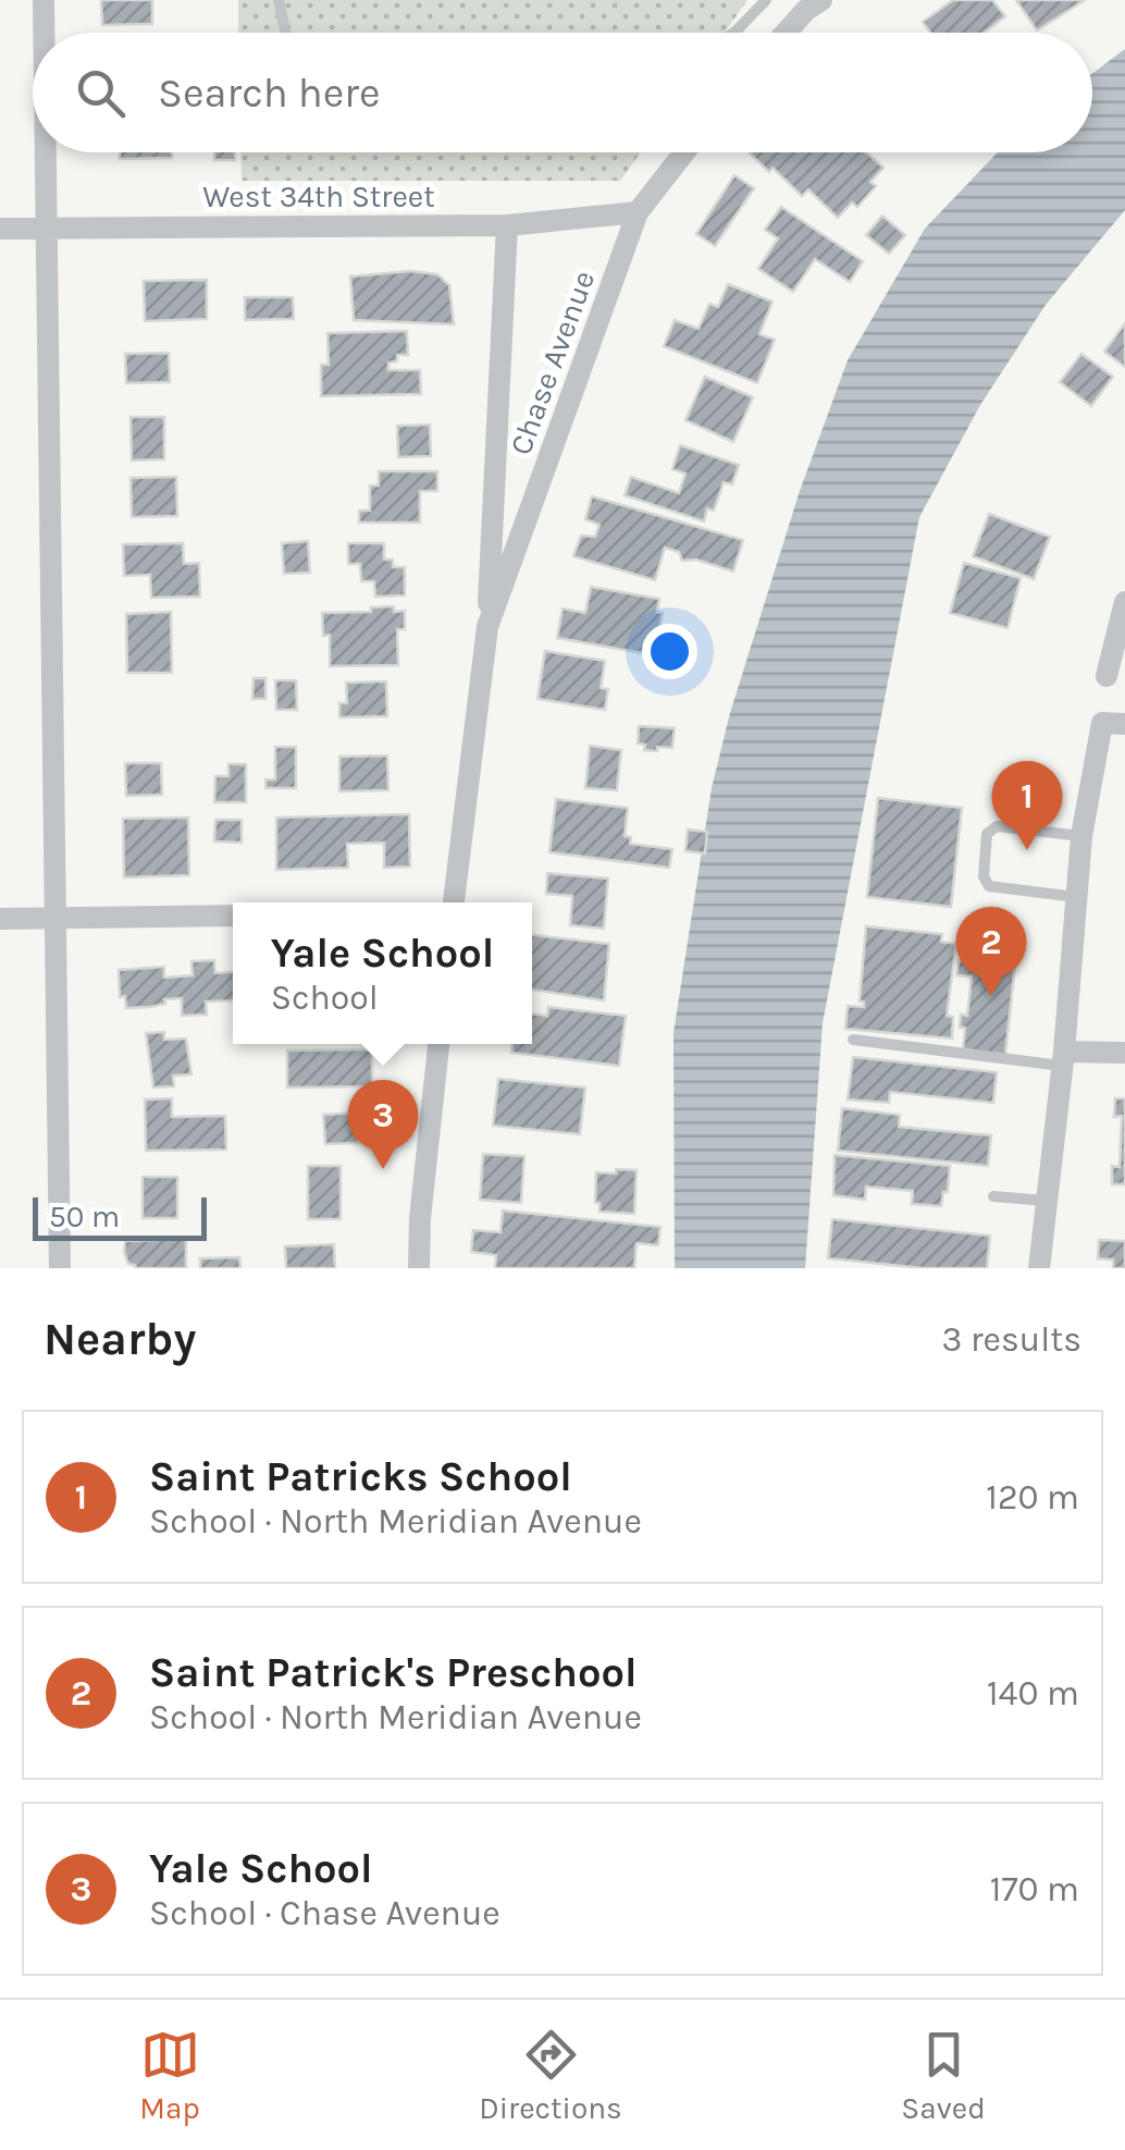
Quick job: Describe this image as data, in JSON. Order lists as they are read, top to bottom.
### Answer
{
  "streets": {
    "street": ["West 34th Street", "Chase Avenue"]
  },
  "crossings": [
    ["West 34th Street", "Chase Avenue"]
  ],
  "scale_bar": "50 m",
  "page": {
    "search": "Search here",
    "pins": ["1", "2", "3"],
    "popup": ["Yale School", "School"],
    "scale": "50 m",
    "heading": ["Nearby", "3 results"],
    "list": [
      {
        "mark": "1",
        "name": "Saint Patricks School",
        "note": "School · North Meridian Avenue",
        "value": "120 m"
      },
      {
        "mark": "2",
        "name": "Saint Patrick's Preschool",
        "note": "School · North Meridian Avenue",
        "value": "140 m"
      },
      {
        "mark": "3",
        "name": "Yale School",
        "note": "School · Chase Avenue",
        "value": "170 m"
      }
    ],
    "nav": ["Map", "Directions", "Saved"]
  }
}
